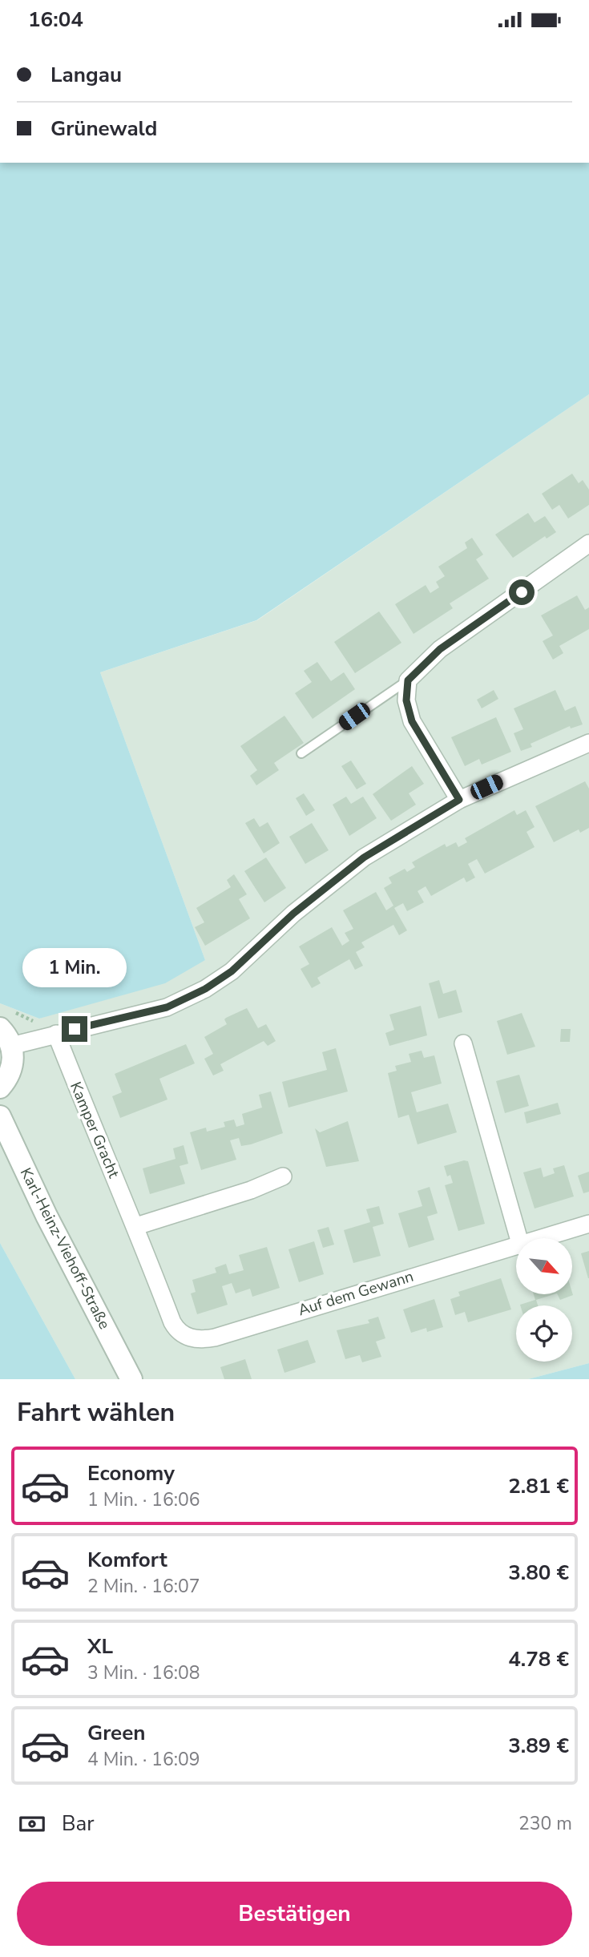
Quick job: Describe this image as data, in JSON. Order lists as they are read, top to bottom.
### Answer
{
  "streets": {
    "street": ["Kamper Gracht", "Karl-Heinz-Viehoff-Straße", "Auf dem Gewann"]
  },
  "crossings": [
    ["Kamper Gracht", "Auf dem Gewann"]
  ],
  "north": "bottom right",
  "page": {
    "status": "16:04",
    "banner": ["Langau", "Grünewald"],
    "bubble": "1 Min.",
    "heading": "Fahrt wählen",
    "list": [
      {
        "name": "Economy",
        "note": "1 Min. · 16:06",
        "value": "2.81 €"
      },
      {
        "name": "Komfort",
        "note": "2 Min. · 16:07",
        "value": "3.80 €"
      },
      {
        "name": "XL",
        "note": "3 Min. · 16:08",
        "value": "4.78 €"
      },
      {
        "name": "Green",
        "note": "4 Min. · 16:09",
        "value": "3.89 €"
      }
    ],
    "pay": ["Bar", "230 m"],
    "buttons": "Bestätigen"
  }
}
